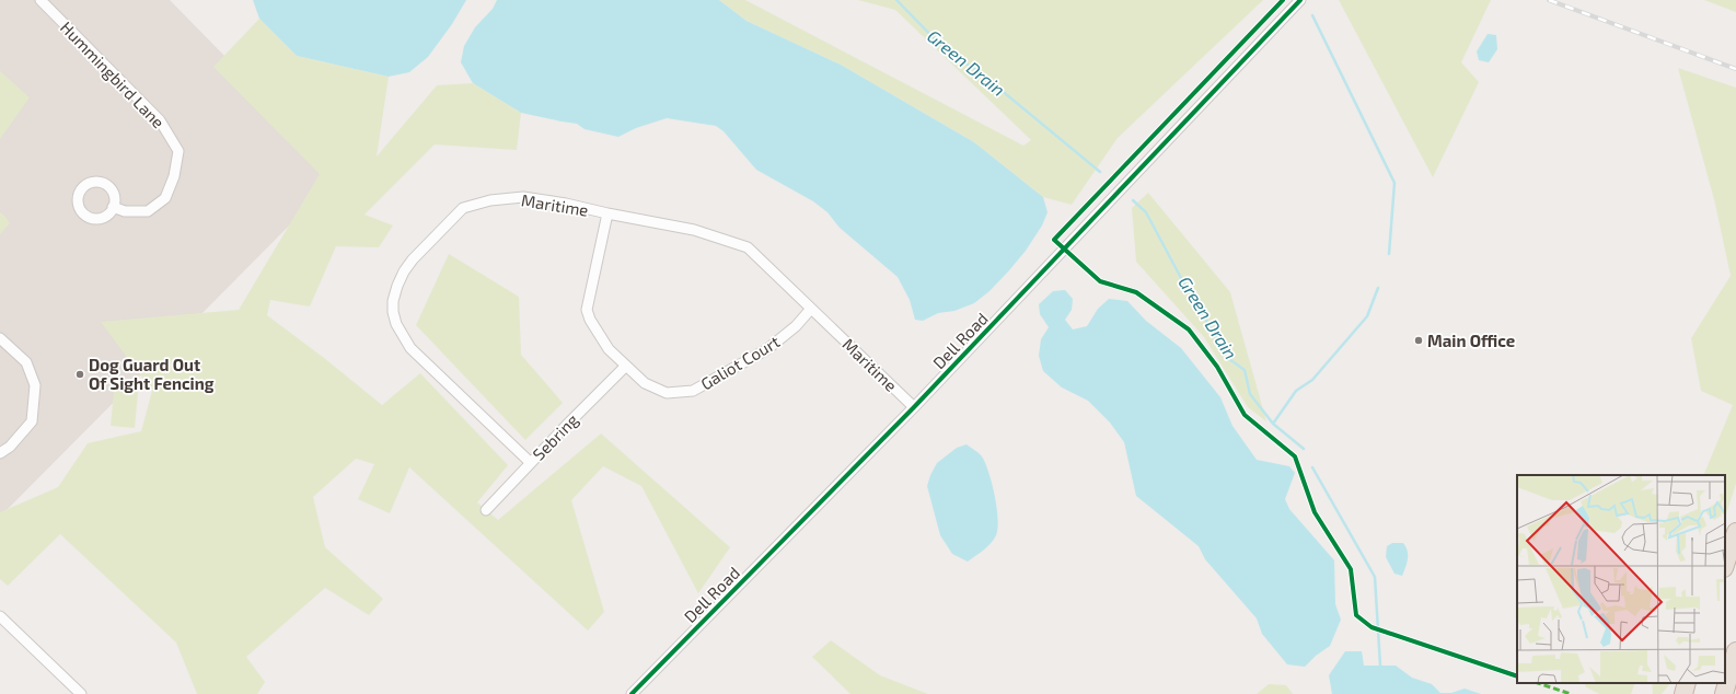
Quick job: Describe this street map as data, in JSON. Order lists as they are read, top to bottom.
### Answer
{
  "streets": {
    "street": [
      "Hummingbird Lane",
      "Maritime",
      "Dell Road",
      "Galiot Court",
      "Sebring"
    ]
  },
  "crossings": [
    ["Maritime", "Dell Road"],
    ["Maritime", "Galiot Court"],
    ["Maritime", "Sebring"],
    ["Galiot Court", "Sebring"]
  ],
  "water": ["Green Drain"],
  "places": ["Main Office", "Dog Guard Out Of Sight Fencing"]
}
